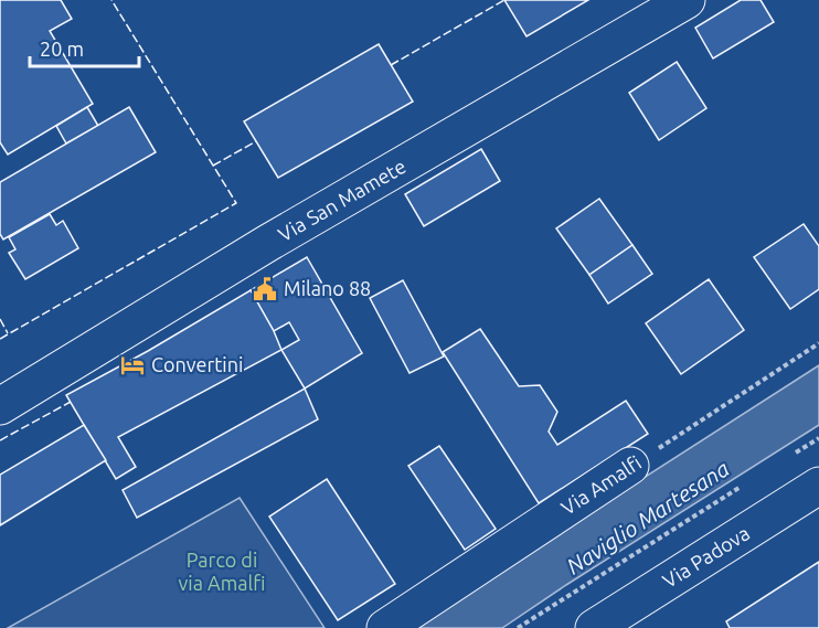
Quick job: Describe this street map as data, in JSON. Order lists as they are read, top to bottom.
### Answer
{
  "streets": {
    "street": ["Via San Mamete", "Via Amalfi", "Via Padova"]
  },
  "water": ["Naviglio Martesana"],
  "parks": ["Parco di via Amalfi"],
  "places": {
    "public building": ["Milano 88"],
    "hotel": ["Convertini"]
  },
  "scale_bar": "20 m"
}
